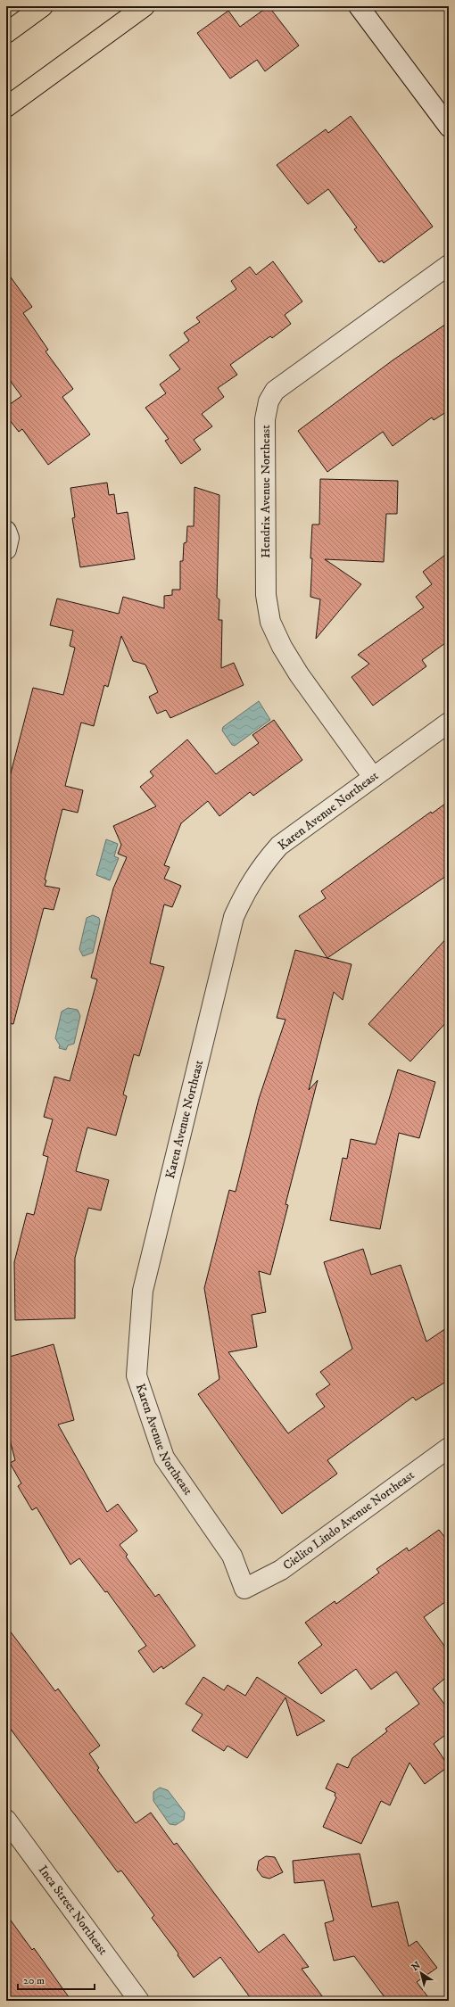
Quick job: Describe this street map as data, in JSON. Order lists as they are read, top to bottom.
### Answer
{
  "streets": {
    "street": [
      "Hendrix Avenue Northeast",
      "Karen Avenue Northeast",
      "Cielito Lindo Avenue Northeast",
      "Inca Street Northeast"
    ]
  },
  "crossings": [
    ["Hendrix Avenue Northeast", "Karen Avenue Northeast"],
    ["Karen Avenue Northeast", "Cielito Lindo Avenue Northeast"]
  ],
  "scale_bar": "20 m",
  "north": "top left"
}
